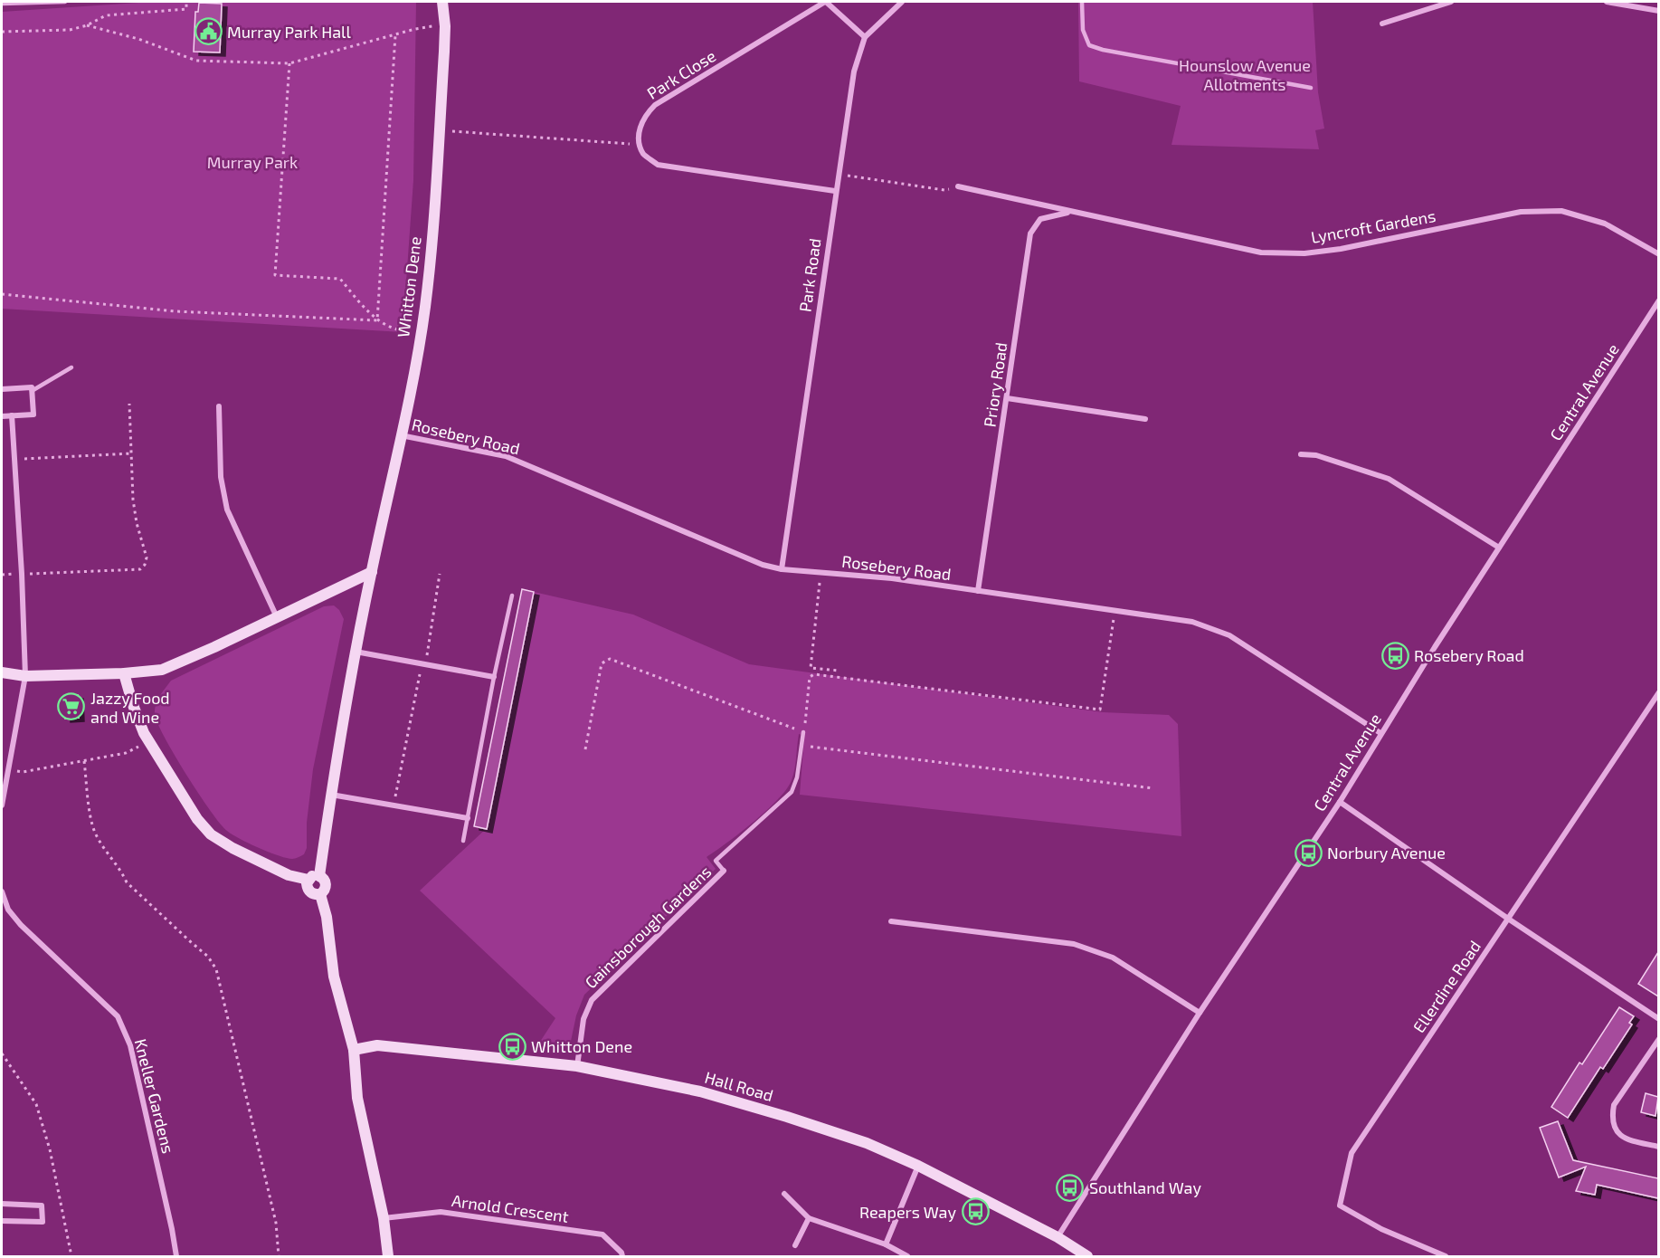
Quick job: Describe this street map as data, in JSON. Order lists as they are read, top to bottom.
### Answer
{
  "streets": {
    "street": [
      "Park Close",
      "Lyncroft Gardens",
      "Park Road",
      "Whitton Dene",
      "Priory Road",
      "Central Avenue",
      "Rosebery Road",
      "Gainsborough Gardens",
      "Ellerdine Road",
      "Hall Road",
      "Kneller Gardens",
      "Arnold Crescent"
    ]
  },
  "crossings": [
    ["Park Close", "Park Road"],
    ["Lyncroft Gardens", "Priory Road"],
    ["Park Road", "Rosebery Road"],
    ["Whitton Dene", "Rosebery Road"],
    ["Priory Road", "Rosebery Road"],
    ["Central Avenue", "Rosebery Road"],
    ["Central Avenue", "Hall Road"],
    ["Gainsborough Gardens", "Hall Road"]
  ],
  "parks": ["Hounslow Avenue Allotments", "Murray Park"],
  "places": {
    "public building": ["Murray Park Hall"],
    "bus stop": [
      "Rosebery Road",
      "Norbury Avenue",
      "Whitton Dene",
      "Southland Way",
      "Reapers Way"
    ],
    "supermarket": ["Jazzy Food and Wine"]
  }
}
